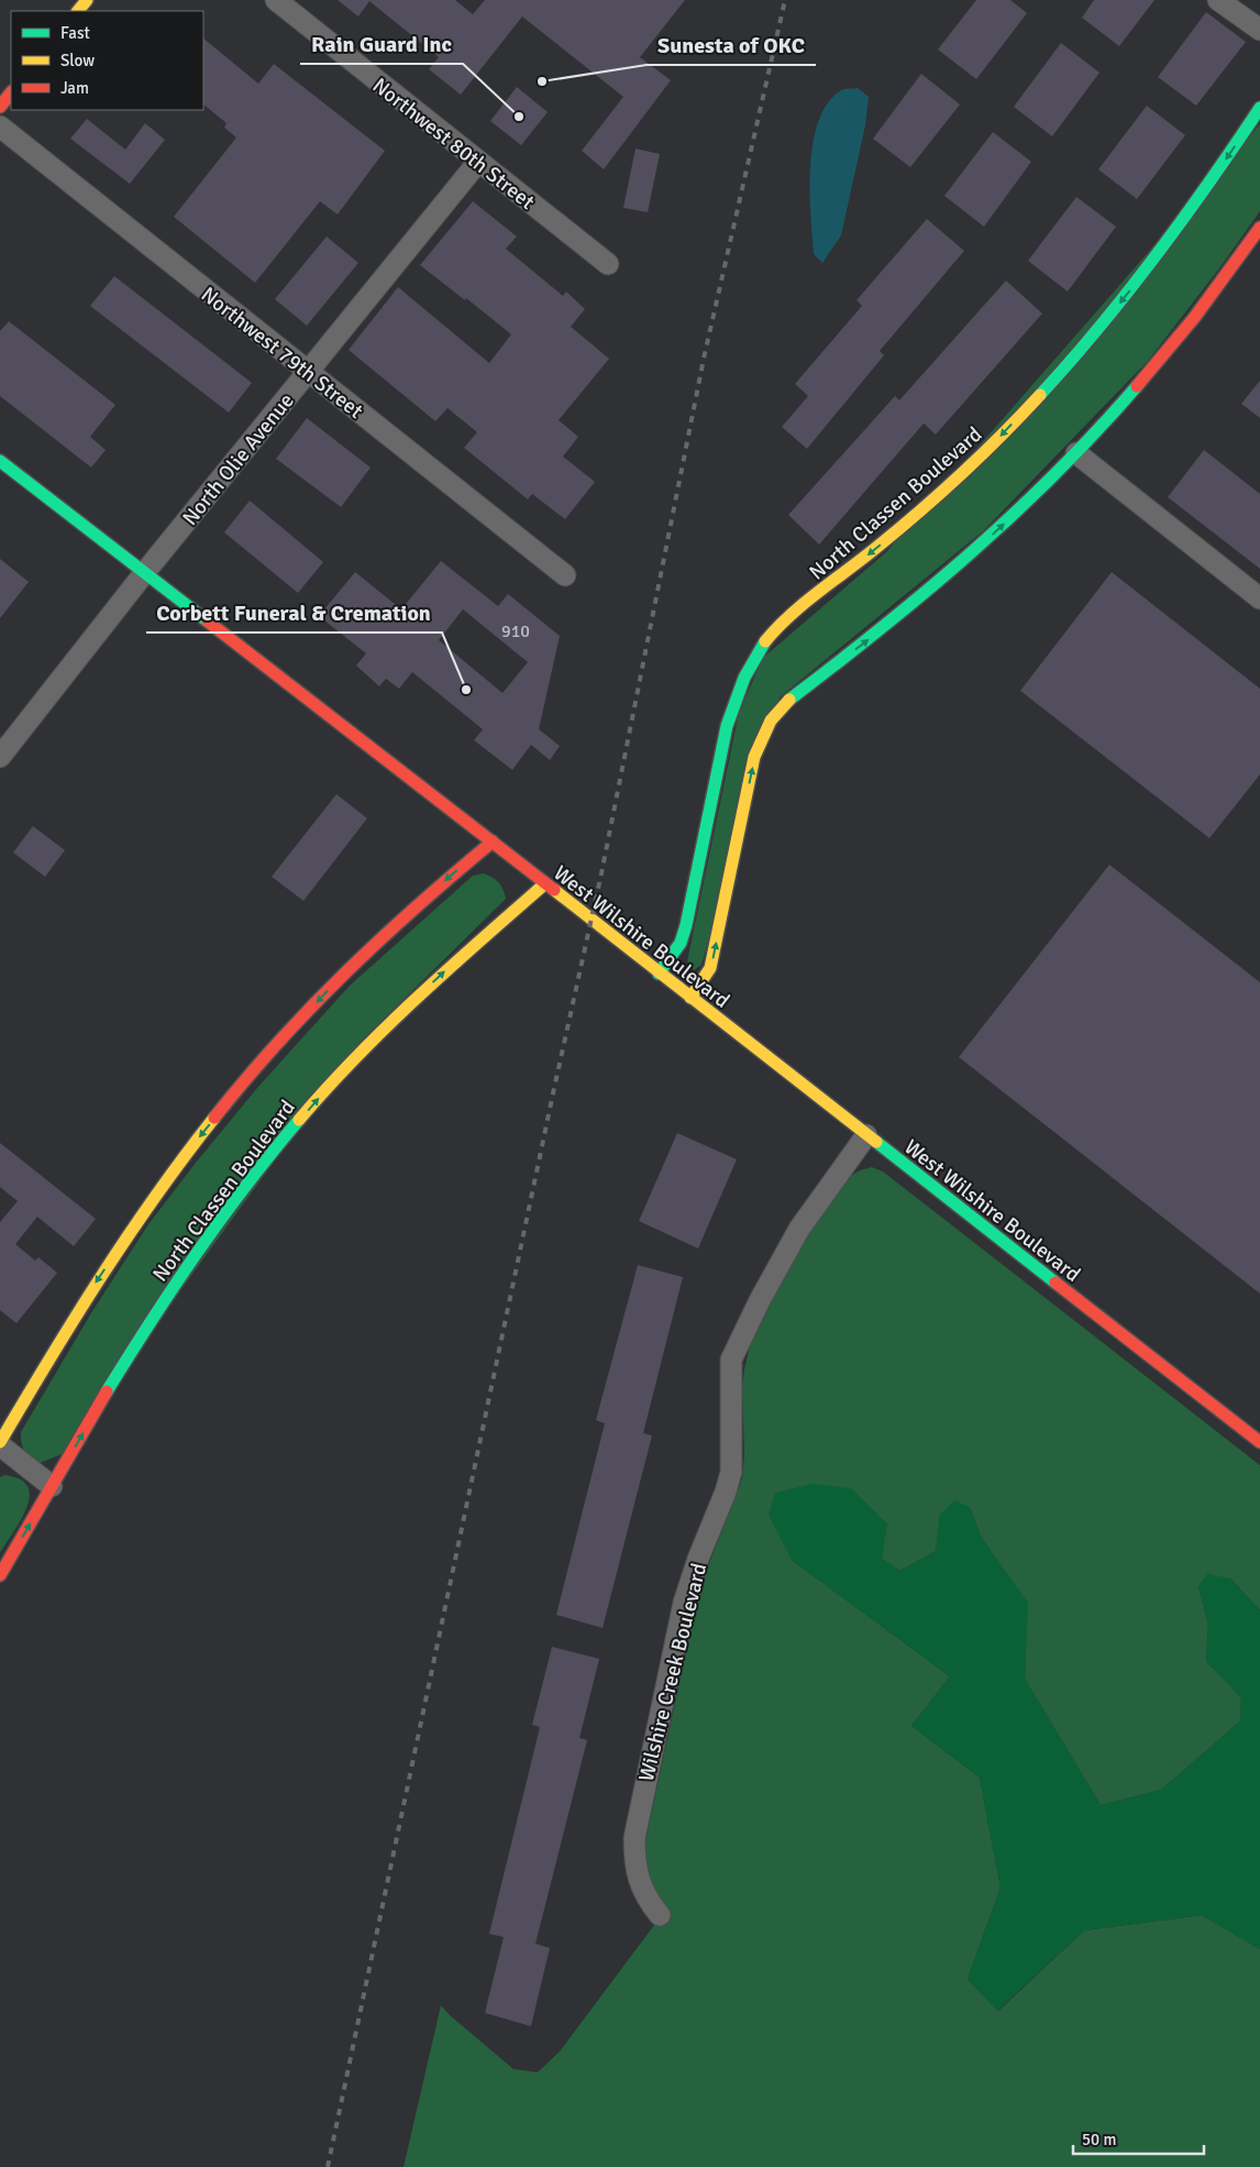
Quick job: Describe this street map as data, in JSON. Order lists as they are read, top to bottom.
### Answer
{
  "streets": {
    "street": [
      "Northwest 80th Street",
      "Northwest 79th Street",
      "North Olie Avenue",
      "North Classen Boulevard",
      "West Wilshire Boulevard",
      "Wilshire Creek Boulevard"
    ]
  },
  "crossings": [
    ["Northwest 80th Street", "North Olie Avenue"],
    ["Northwest 79th Street", "North Olie Avenue"],
    ["North Olie Avenue", "West Wilshire Boulevard"],
    ["North Classen Boulevard", "West Wilshire Boulevard"],
    ["West Wilshire Boulevard", "Wilshire Creek Boulevard"]
  ],
  "places": ["Sunesta of OKC", "Rain Guard Inc", "Corbett Funeral & Cremation"],
  "house_numbers": ["910"],
  "legend": ["Fast", "Slow", "Jam"],
  "scale_bar": "50 m"
}
